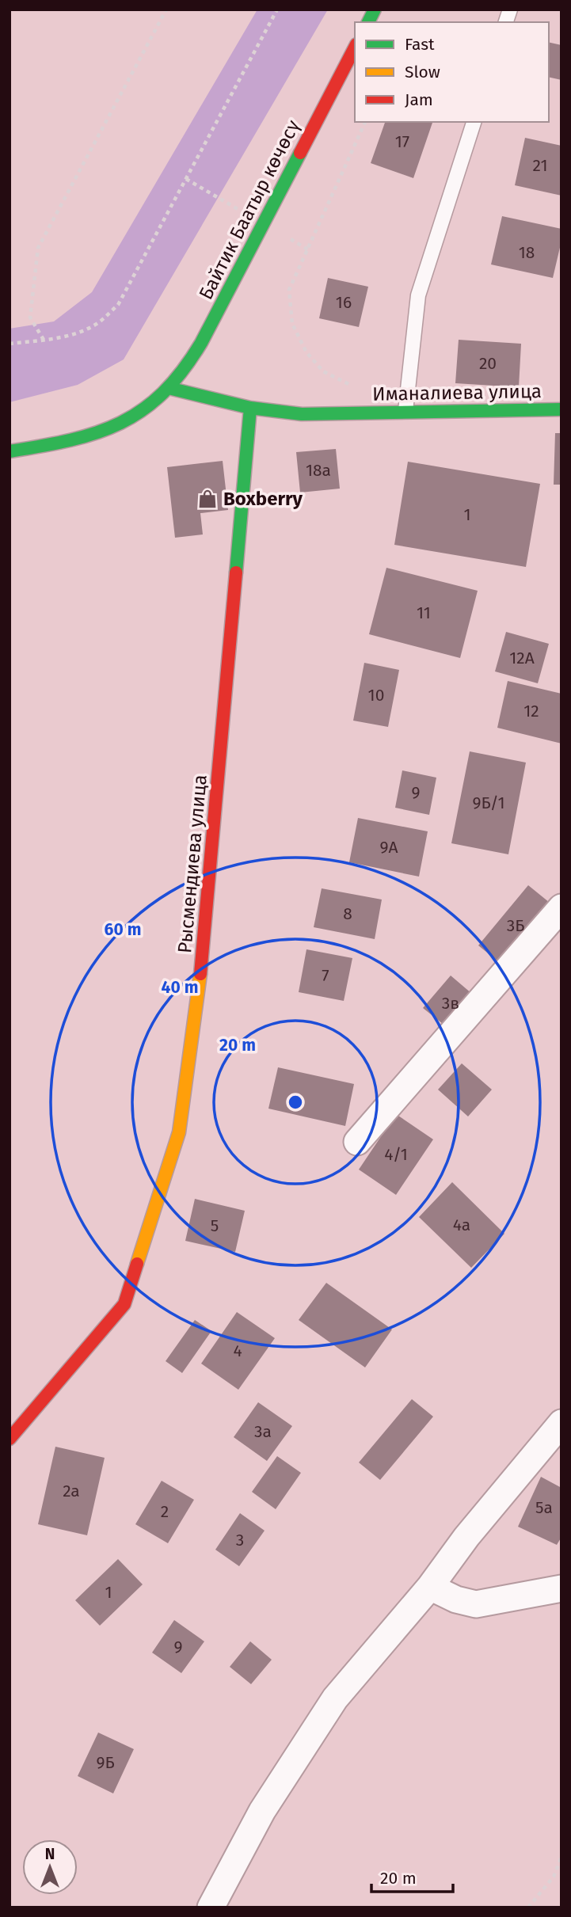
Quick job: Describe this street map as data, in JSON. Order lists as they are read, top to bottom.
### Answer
{
  "streets": {
    "street": ["Байтик Баатыр көчөсү", "Иманалиева улица", "Рысмендиева улица"]
  },
  "crossings": [
    ["Байтик Баатыр көчөсү", "Иманалиева улица"],
    ["Иманалиева улица", "Рысмендиева улица"]
  ],
  "places": {
    "shop": ["Boxberry"]
  },
  "house_numbers": [
    "17",
    "21",
    "18",
    "16",
    "20",
    "18а",
    "1",
    "11",
    "12А",
    "10",
    "12",
    "9",
    "9Б/1",
    "9А",
    "8",
    "3Б",
    "7",
    "3в",
    "4/1",
    "4а",
    "5",
    "4",
    "3а",
    "2а",
    "5а",
    "2",
    "3",
    "1",
    "9",
    "9Б"
  ],
  "legend": ["Fast", "Slow", "Jam"],
  "scale_bar": "20 m",
  "north": "top",
  "rings": ["60 m", "40 m", "20 m"]
}
